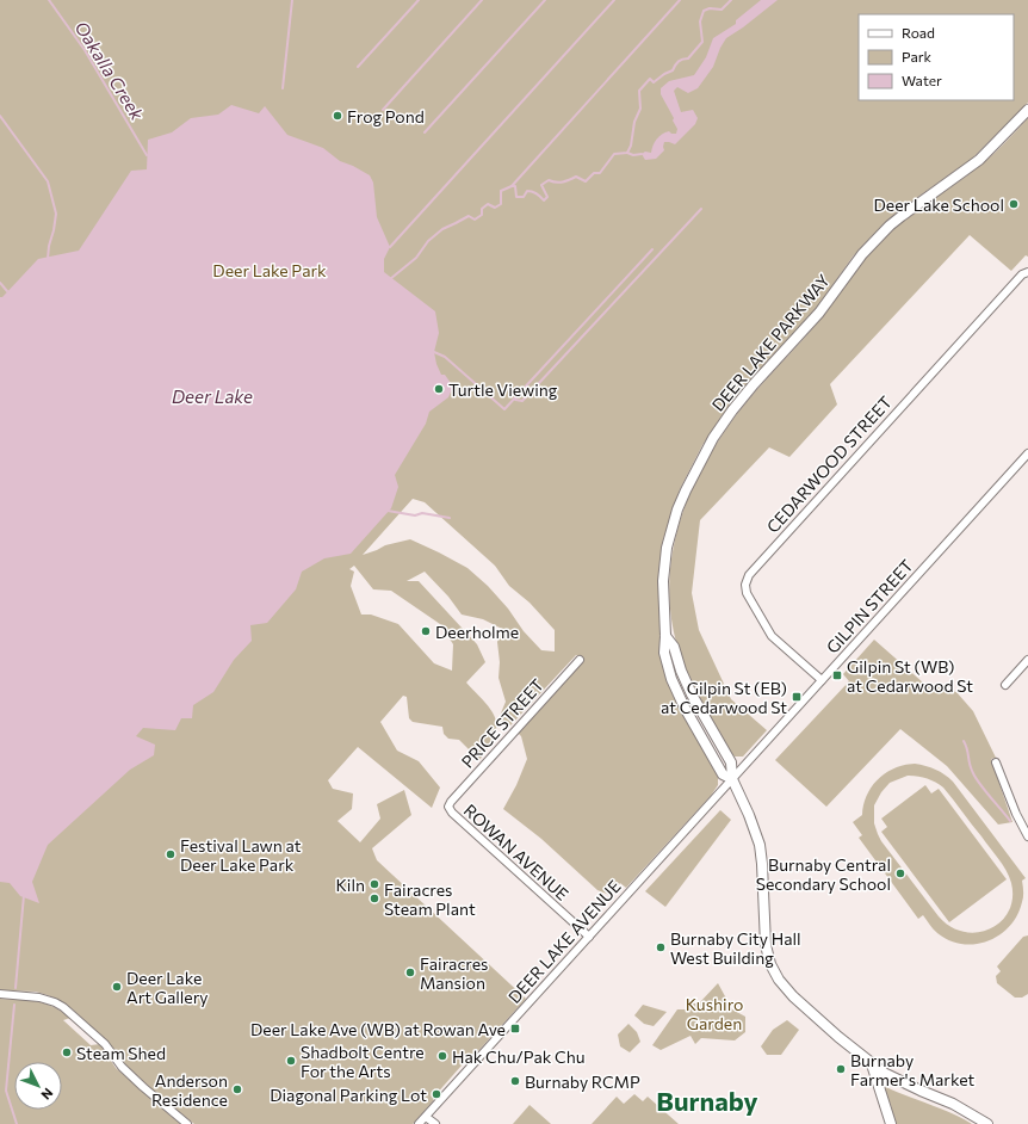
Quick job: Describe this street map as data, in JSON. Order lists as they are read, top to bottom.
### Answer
{
  "streets": {
    "main road": ["DEER LAKE PARKWAY"],
    "street": [
      "CEDARWOOD STREET",
      "GILPIN STREET",
      "PRICE STREET",
      "ROWAN AVENUE",
      "DEER LAKE AVENUE"
    ]
  },
  "crossings": [
    ["DEER LAKE PARKWAY", "GILPIN STREET"],
    ["DEER LAKE PARKWAY", "DEER LAKE AVENUE"],
    ["CEDARWOOD STREET", "GILPIN STREET"],
    ["GILPIN STREET", "DEER LAKE AVENUE"],
    ["PRICE STREET", "ROWAN AVENUE"],
    ["ROWAN AVENUE", "DEER LAKE AVENUE"]
  ],
  "districts": ["Burnaby"],
  "water": ["Oakalla Creek", "Deer Lake"],
  "parks": ["Deer Lake Park", "Kushiro Garden"],
  "places": {
    "other": [
      "Frog Pond",
      "Deer Lake School",
      "Turtle Viewing",
      "Deerholme",
      "Festival Lawn at Deer Lake Park",
      "Burnaby Central Secondary School",
      "Kiln",
      "Fairacres Steam Plant",
      "Burnaby City Hall West Building",
      "Fairacres Mansion",
      "Deer Lake Art Gallery",
      "Steam Shed",
      "Hak Chu/Pak Chu",
      "Shadbolt Centre For the Arts",
      "Burnaby Farmer's Market",
      "Burnaby RCMP",
      "Anderson Residence",
      "Diagonal Parking Lot"
    ],
    "transit": ["Gilpin St (WB) at Cedarwood St", "Gilpin St (EB) at Cedarwood St", "Deer Lake Ave (WB) at Rowan Ave"]
  },
  "legend": ["Road", "Park", "Water"],
  "north": "bottom right"
}
